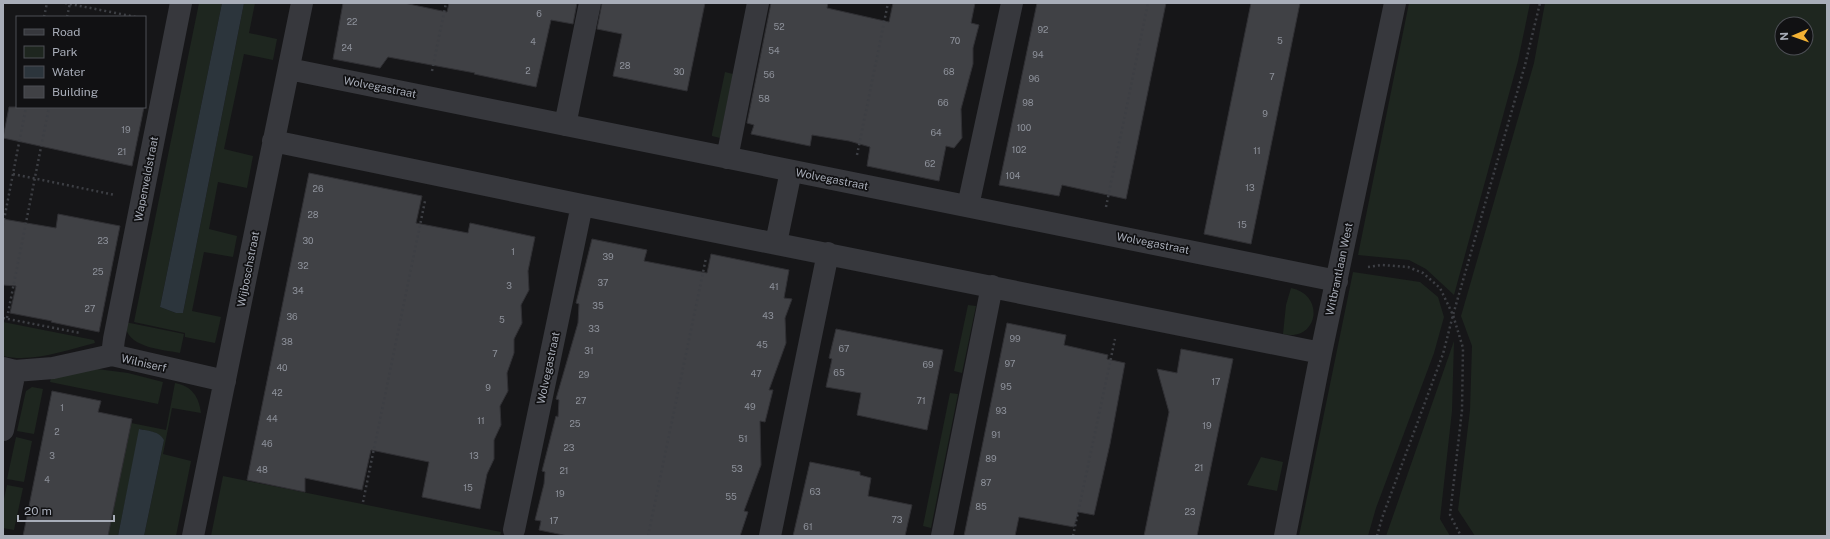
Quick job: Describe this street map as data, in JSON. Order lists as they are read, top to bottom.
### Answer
{
  "streets": {
    "street": [
      "Wolvegastraat",
      "Wapenveldstraat",
      "Wijboschstraat",
      "Witbrantlaan West",
      "Wilniserf"
    ]
  },
  "crossings": [
    ["Wolvegastraat", "Wijboschstraat"],
    ["Wolvegastraat", "Witbrantlaan West"],
    ["Wapenveldstraat", "Wilniserf"],
    ["Wijboschstraat", "Wilniserf"]
  ],
  "house_numbers": [
    "6",
    "22",
    "52",
    "92",
    "70",
    "5",
    "4",
    "24",
    "54",
    "94",
    "28",
    "2",
    "30",
    "68",
    "56",
    "7",
    "96",
    "58",
    "66",
    "98",
    "9",
    "100",
    "19",
    "64",
    "102",
    "11",
    "21",
    "62",
    "104",
    "13",
    "26",
    "28",
    "15",
    "23",
    "30",
    "1",
    "39",
    "32",
    "25",
    "37",
    "3",
    "41",
    "34",
    "35",
    "27",
    "43",
    "36",
    "5",
    "33",
    "99",
    "38",
    "45",
    "67",
    "31",
    "7",
    "97",
    "69",
    "40",
    "65",
    "47",
    "29",
    "17",
    "95",
    "9",
    "42",
    "27",
    "71",
    "49",
    "1",
    "93",
    "44",
    "11",
    "25",
    "19",
    "2",
    "91",
    "51",
    "46",
    "23",
    "3",
    "13",
    "89",
    "21",
    "53",
    "48",
    "21",
    "4",
    "87",
    "15",
    "63",
    "19",
    "55",
    "85",
    "23",
    "73",
    "17",
    "61"
  ],
  "legend": [
    "Road",
    "Park",
    "Water",
    "Building"
  ],
  "scale_bar": "20 m",
  "north": "left"
}
